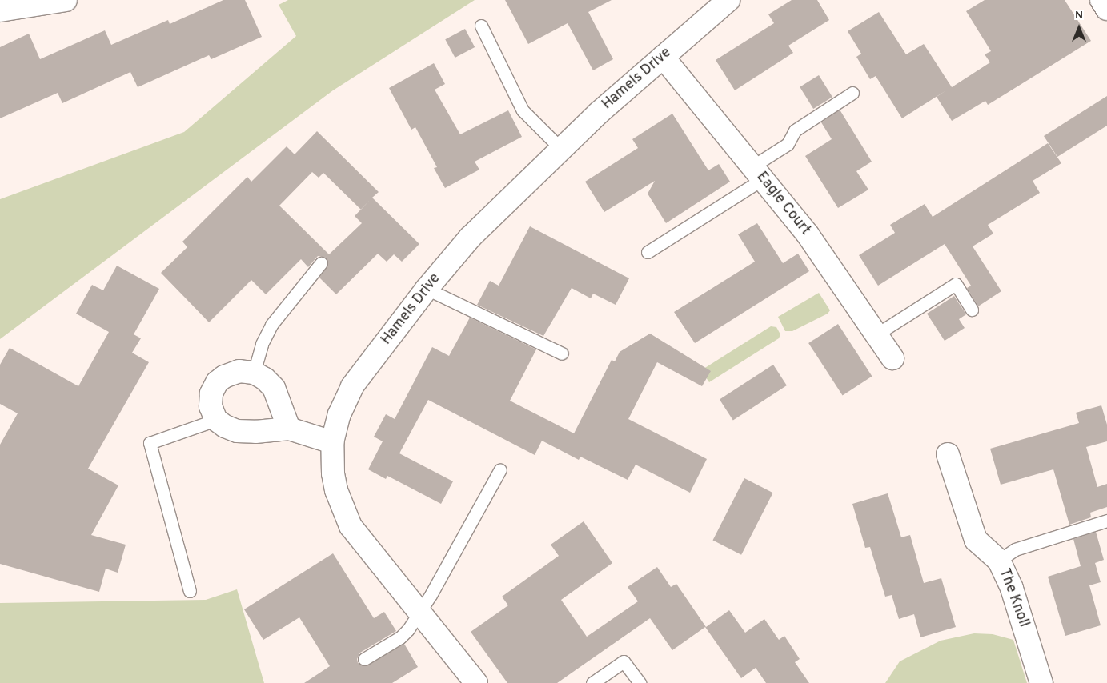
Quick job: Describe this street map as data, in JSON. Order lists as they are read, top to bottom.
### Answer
{
  "streets": {
    "street": ["Hamels Drive", "Eagle Court", "The Knoll"]
  },
  "crossings": [
    ["Hamels Drive", "Eagle Court"]
  ],
  "north": "top"
}
